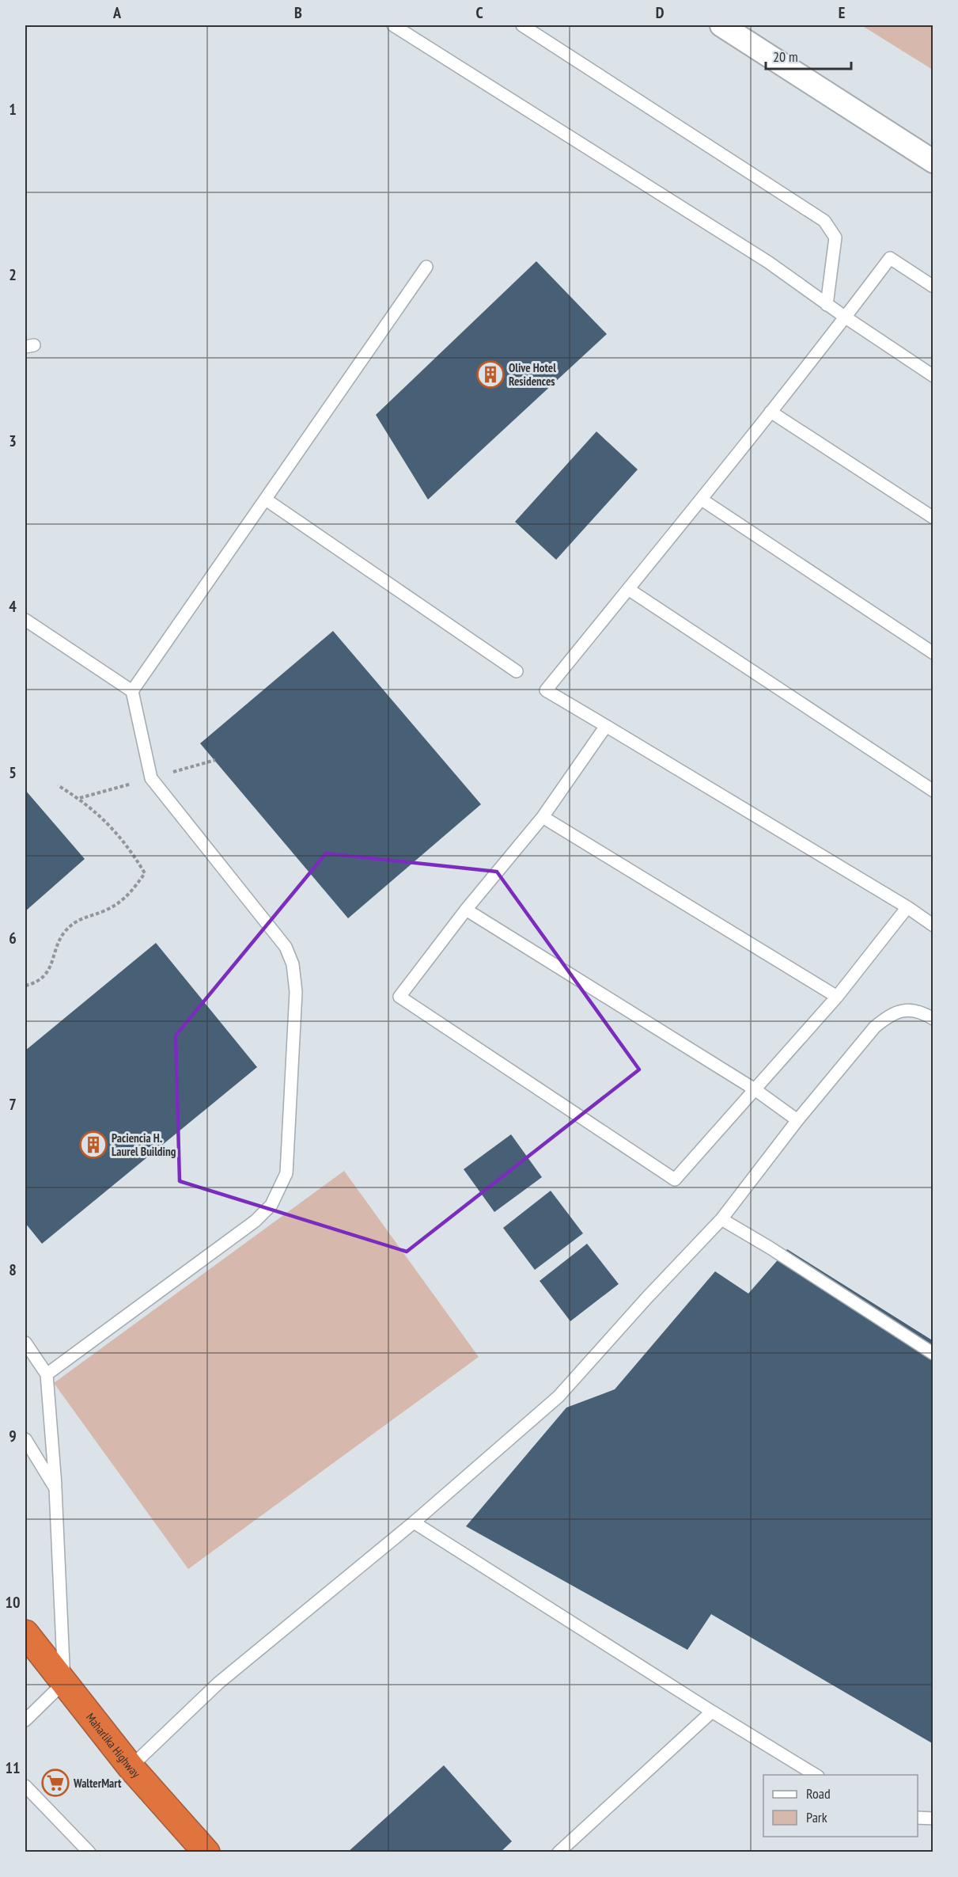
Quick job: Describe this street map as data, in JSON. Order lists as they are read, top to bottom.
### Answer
{
  "streets": {
    "highway": ["Maharlika Highway"]
  },
  "places": {
    "building": ["Olive Hotel Residences", "Paciencia H. Laurel Building"],
    "supermarket": ["WalterMart"]
  },
  "legend": ["Road", "Park"],
  "scale_bar": "20 m",
  "grid": {
    "columns": [
      "A",
      "B",
      "C",
      "D",
      "E"
    ],
    "rows": [
      "1",
      "2",
      "3",
      "4",
      "5",
      "6",
      "7",
      "8",
      "9",
      "10",
      "11"
    ]
  }
}
